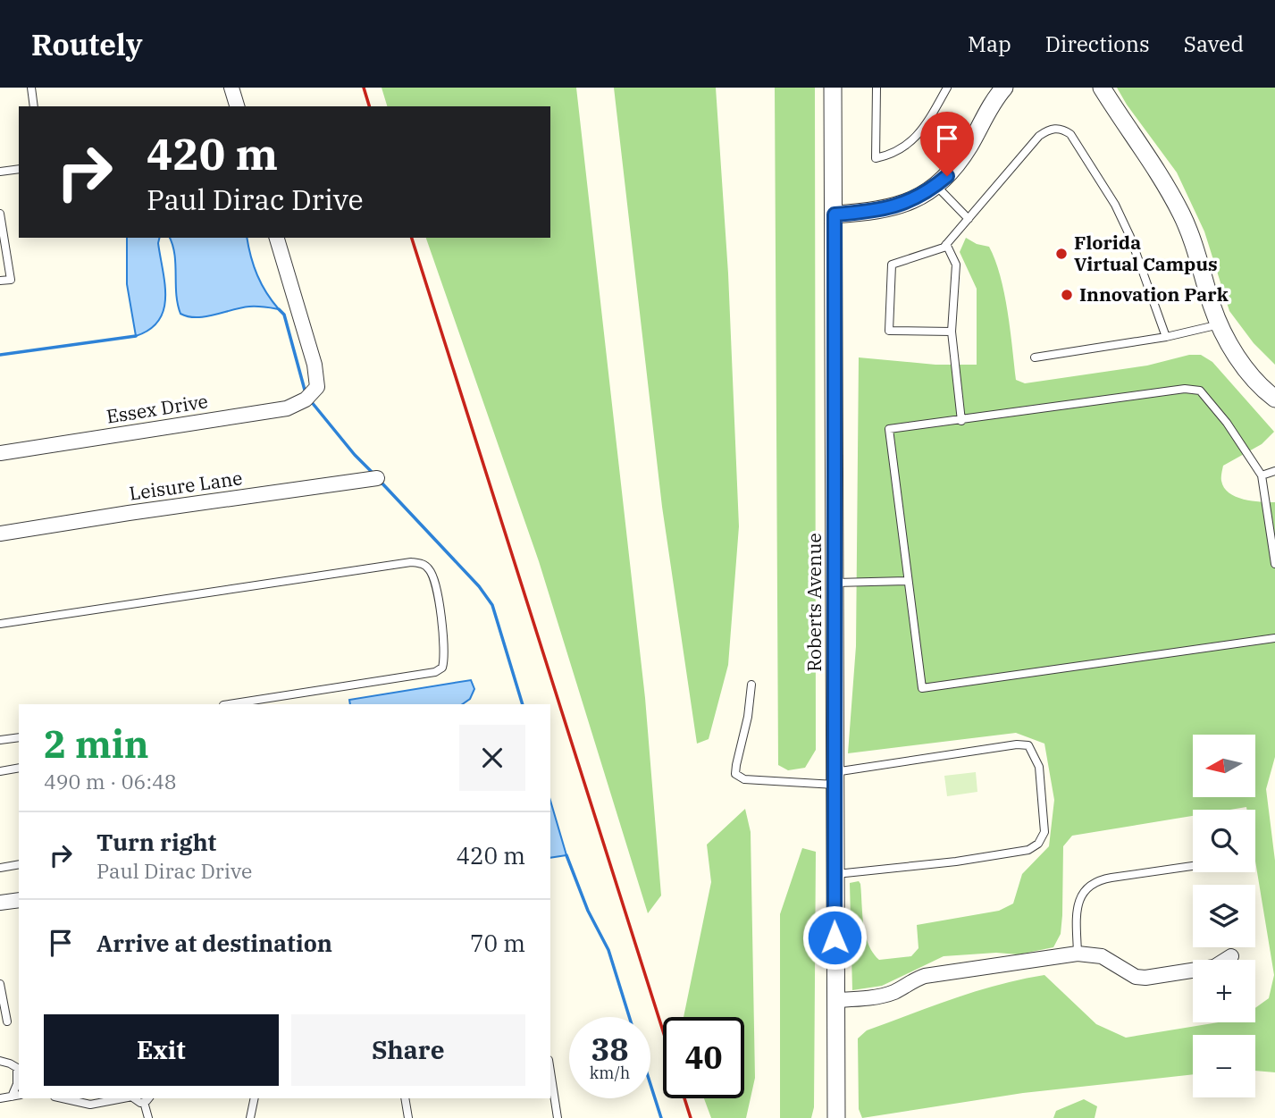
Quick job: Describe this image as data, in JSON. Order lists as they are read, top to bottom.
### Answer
{
  "streets": {
    "street": ["Essex Drive", "Leisure Lane", "Roberts Avenue"]
  },
  "places": ["Florida Virtual Campus", "Innovation Park"],
  "north": "left",
  "page": {
    "header": "Routely",
    "nav": ["Map", "Directions", "Saved"],
    "turn": ["420 m", "Paul Dirac Drive"],
    "heading": ["2 min", "490 m · 06:48"],
    "map_buttons": ["+", "−"],
    "list": [
      {
        "name": "Turn right",
        "note": "Paul Dirac Drive",
        "value": "420 m"
      },
      {
        "name": "Arrive at destination",
        "value": "70 m"
      }
    ],
    "buttons": ["Exit", "Share"],
    "speed": "38 km/h",
    "limit": "40"
  }
}
